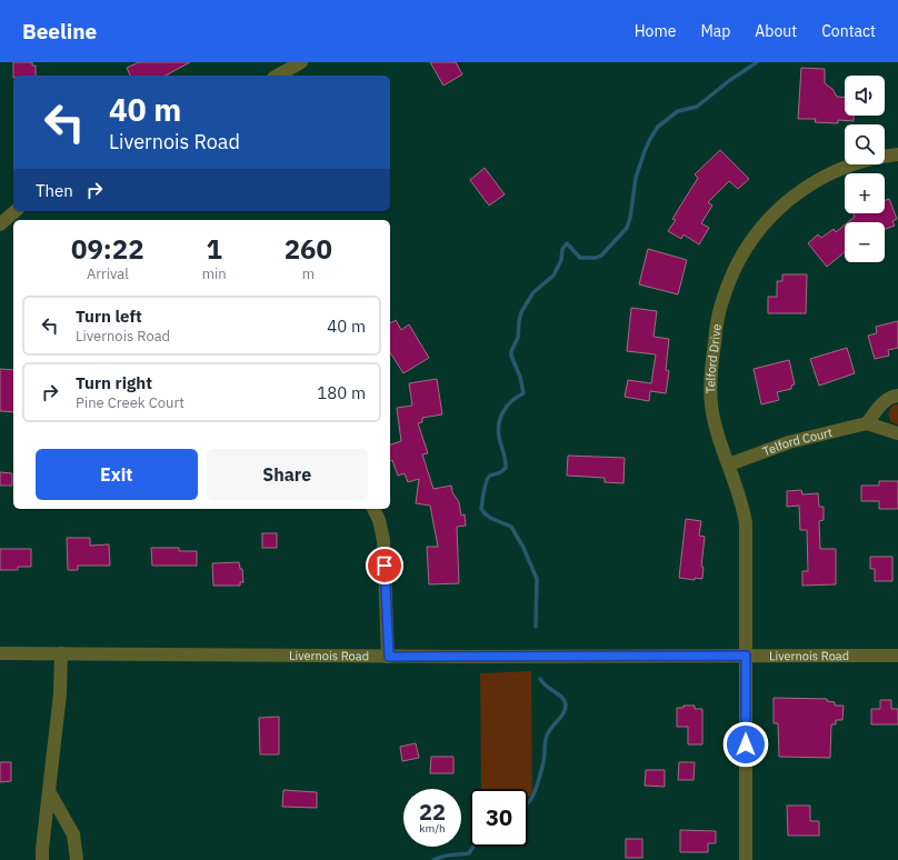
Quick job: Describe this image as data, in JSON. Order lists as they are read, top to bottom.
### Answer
{
  "streets": {
    "street": ["Telford Drive", "Telford Court", "Livernois Road"]
  },
  "crossings": [
    ["Telford Drive", "Telford Court"],
    ["Telford Drive", "Livernois Road"]
  ],
  "page": {
    "header": "Beeline",
    "nav": [
      "Home",
      "Map",
      "About",
      "Contact"
    ],
    "map_buttons": ["+", "−"],
    "turn": ["40 m", "Livernois Road"],
    "then": "Then",
    "eta": [
      "09:22",
      "Arrival",
      "1",
      "min",
      "260",
      "m"
    ],
    "list": [
      {
        "name": "Turn left",
        "note": "Livernois Road",
        "value": "40 m"
      },
      {
        "name": "Turn right",
        "note": "Pine Creek Court",
        "value": "180 m"
      }
    ],
    "buttons": ["Exit", "Share"],
    "speed": "22 km/h",
    "limit": "30"
  }
}
